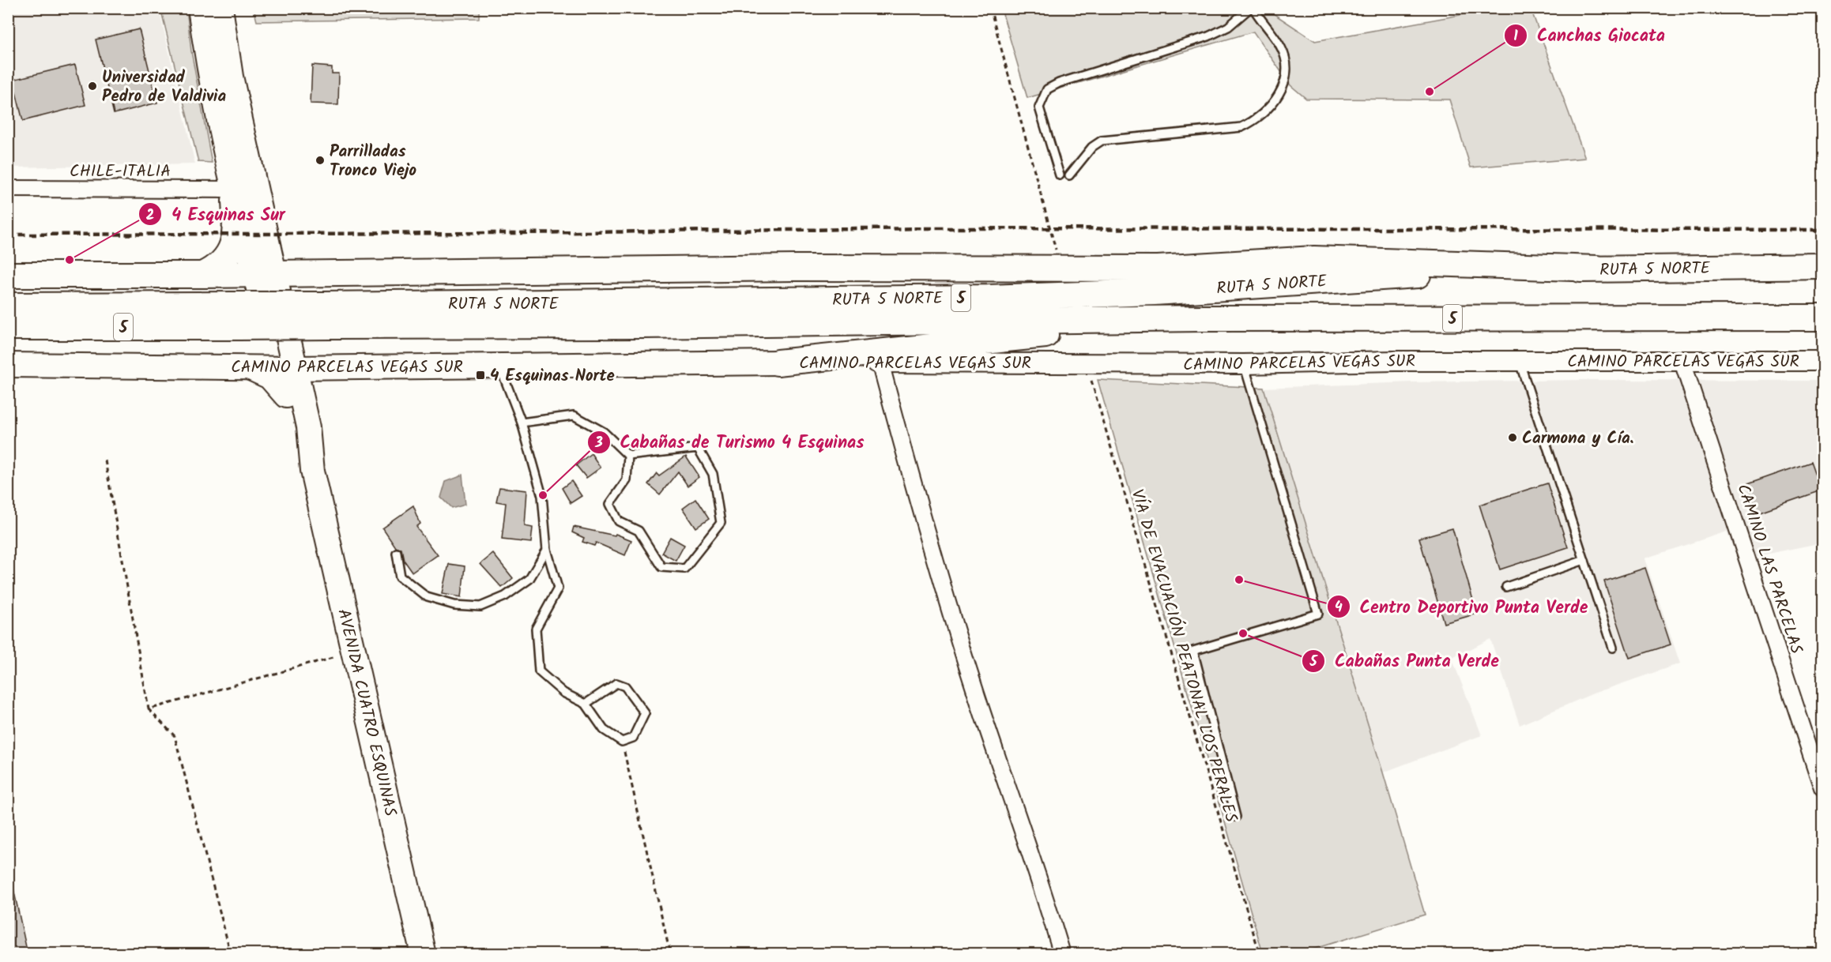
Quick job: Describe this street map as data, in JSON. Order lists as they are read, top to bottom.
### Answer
{
  "streets": {
    "highway": ["RUTA 5 NORTE", "5"],
    "main road": ["CAMINO PARCELAS VEGAS SUR", "AVENIDA CUATRO ESQUINAS"],
    "street": ["CHILE-ITALIA", "CAMINO LAS PARCELAS"],
    "path": ["VÍA DE EVACUACIÓN PEATONAL LOS PERALES"]
  },
  "crossings": [
    ["CHILE-ITALIA", "AVENIDA CUATRO ESQUINAS"],
    ["CAMINO PARCELAS VEGAS SUR", "CAMINO LAS PARCELAS"],
    ["CAMINO PARCELAS VEGAS SUR", "VÍA DE EVACUACIÓN PEATONAL LOS PERALES"],
    ["CAMINO PARCELAS VEGAS SUR", "AVENIDA CUATRO ESQUINAS"]
  ],
  "places": {
    "other": [
      "Universidad Pedro de Valdivia",
      "Canchas Giocata",
      "Parrilladas Tronco Viejo",
      "4 Esquinas Sur",
      "Carmona y Cía.",
      "Cabañas de Turismo 4 Esquinas",
      "Centro Deportivo Punta Verde",
      "Cabañas Punta Verde"
    ],
    "transit": ["4 Esquinas Norte"]
  }
}
